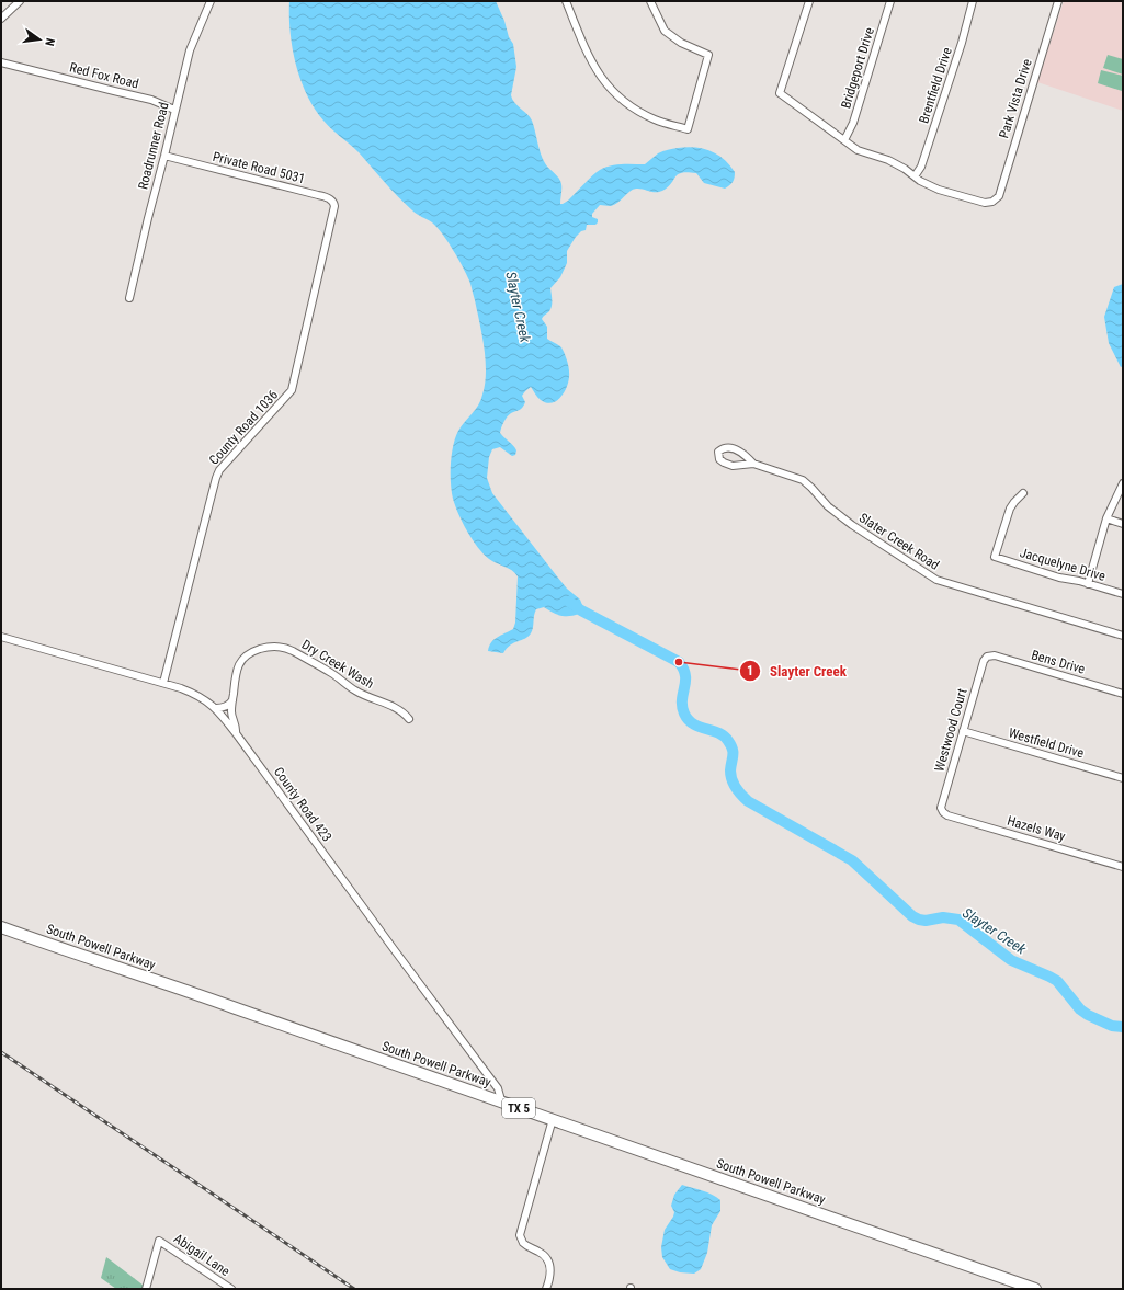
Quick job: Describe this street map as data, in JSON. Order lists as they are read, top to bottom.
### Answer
{
  "streets": {
    "main road": ["South Powell Parkway", "TX 5"],
    "street": [
      "Bridgeport Drive",
      "Red Fox Road",
      "Brentfield Drive",
      "Park Vista Drive",
      "Roadrunner Road",
      "Private Road 5031",
      "County Road 1036",
      "Slater Creek Road",
      "Jacquelyne Drive",
      "Bens Drive",
      "Dry Creek Wash",
      "Westwood Court",
      "Westfield Drive",
      "County Road 423",
      "Hazels Way",
      "Abigail Lane"
    ]
  },
  "crossings": [
    ["Red Fox Road", "Roadrunner Road"],
    ["Brentfield Drive", "Park Vista Drive"],
    ["Roadrunner Road", "Private Road 5031"],
    ["Private Road 5031", "County Road 1036"],
    ["County Road 1036", "County Road 423"],
    ["Bens Drive", "Westwood Court"],
    ["Dry Creek Wash", "County Road 423"],
    ["Westwood Court", "Westfield Drive"],
    ["Westwood Court", "Hazels Way"],
    ["County Road 423", "South Powell Parkway"]
  ],
  "water": ["Slayter Creek"],
  "places": ["Slayter Creek"],
  "north": "right"
}
